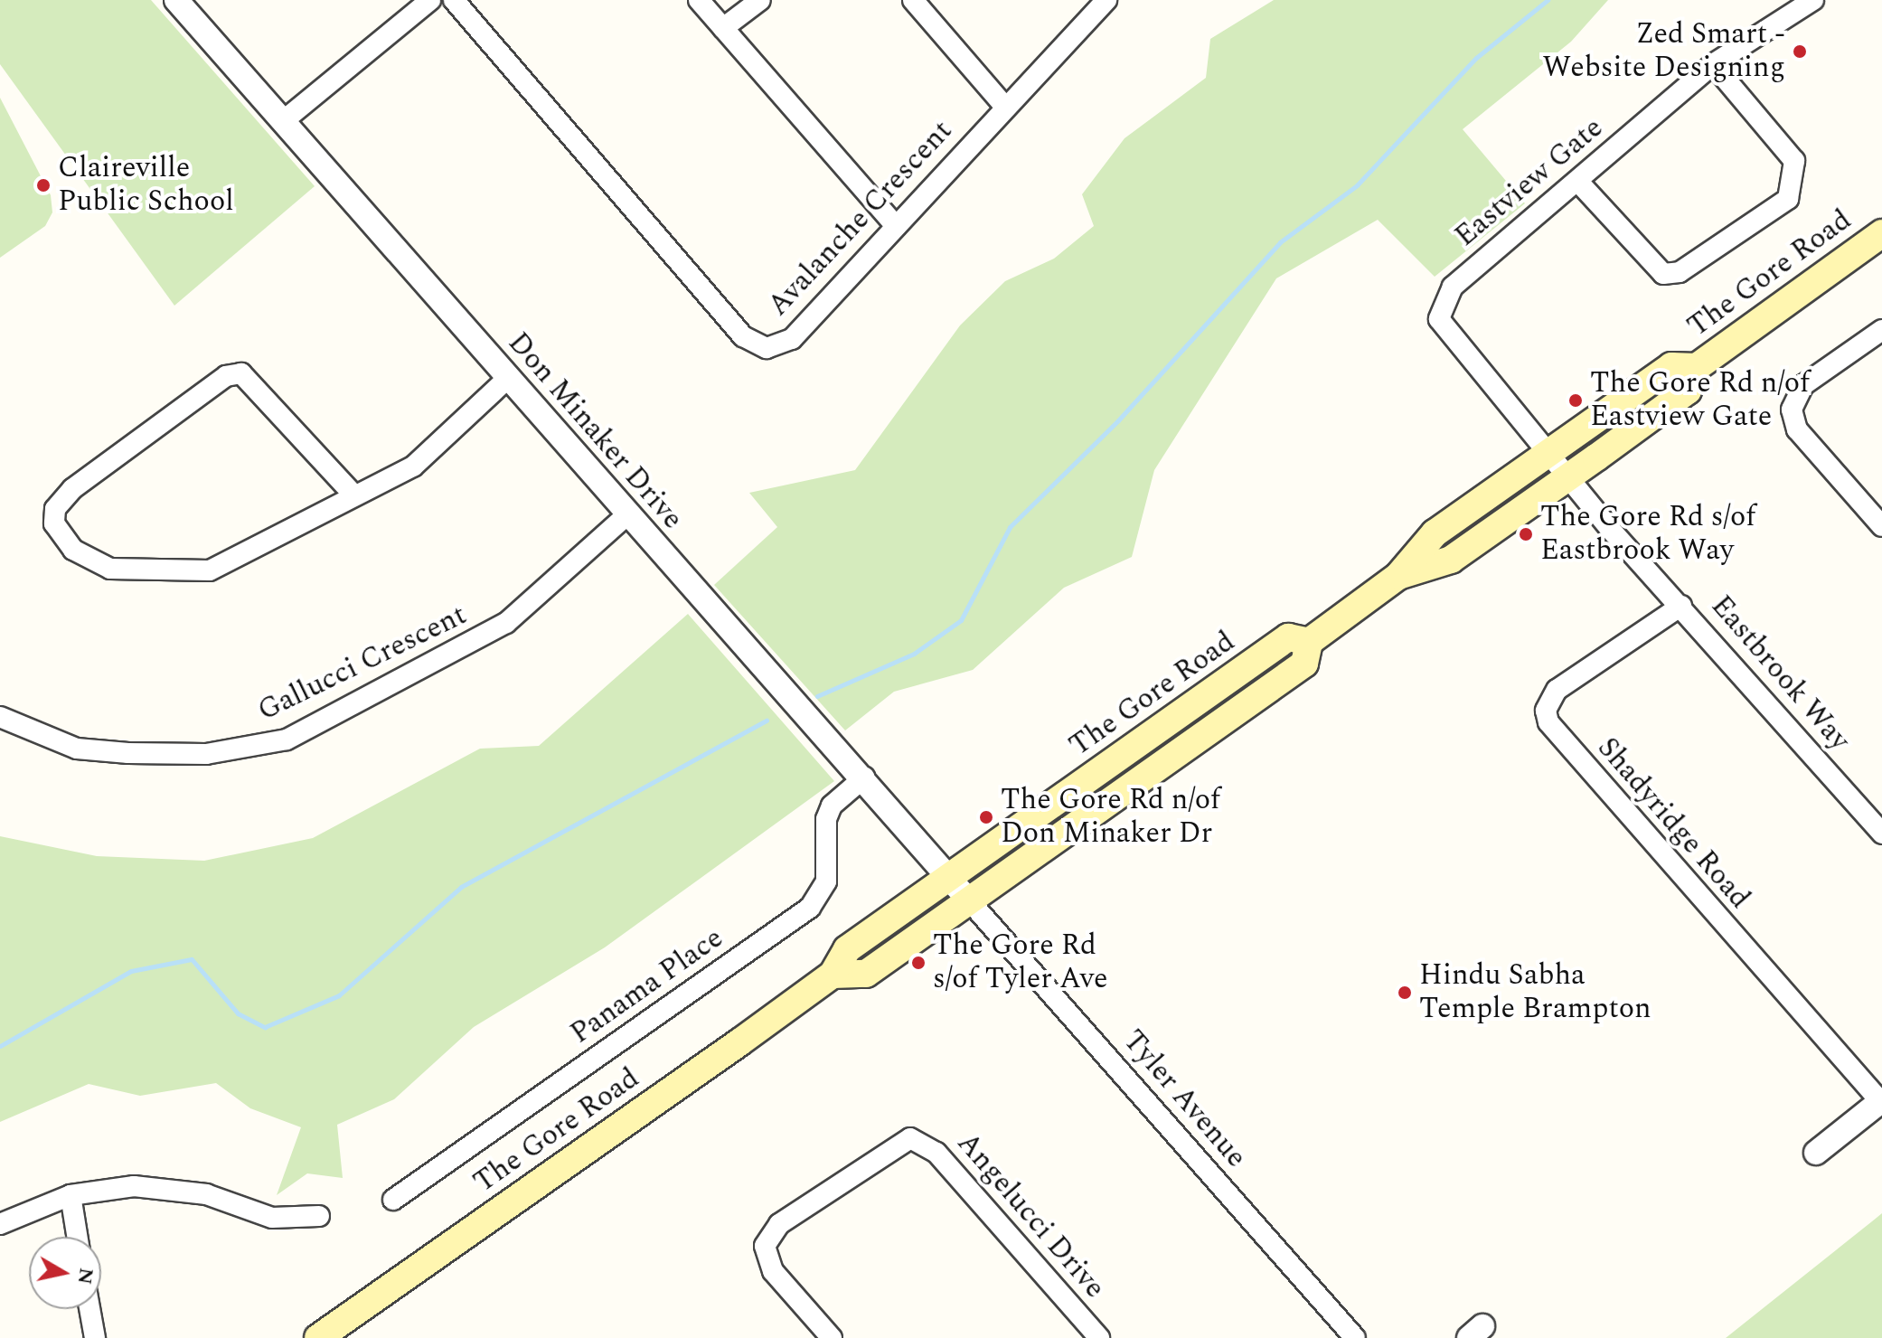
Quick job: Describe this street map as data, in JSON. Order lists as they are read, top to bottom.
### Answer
{
  "streets": {
    "main road": ["The Gore Road"],
    "street": [
      "Eastview Gate",
      "Avalanche Crescent",
      "Don Minaker Drive",
      "Gallucci Crescent",
      "Eastbrook Way",
      "Shadyridge Road",
      "Panama Place",
      "Tyler Avenue",
      "Angelucci Drive"
    ]
  },
  "crossings": [
    ["Eastview Gate", "The Gore Road"],
    ["Eastview Gate", "Eastbrook Way"],
    ["The Gore Road", "Don Minaker Drive"],
    ["The Gore Road", "Eastbrook Way"],
    ["The Gore Road", "Tyler Avenue"],
    ["Don Minaker Drive", "Gallucci Crescent"],
    ["Don Minaker Drive", "Panama Place"],
    ["Don Minaker Drive", "Tyler Avenue"],
    ["Eastbrook Way", "Shadyridge Road"]
  ],
  "places": [
    "Zed Smart - Website Designing",
    "Claireville Public School",
    "The Gore Rd n/of Eastview Gate",
    "The Gore Rd s/of Eastbrook Way",
    "The Gore Rd n/of Don Minaker Dr",
    "The Gore Rd s/of Tyler Ave",
    "Hindu Sabha Temple Brampton"
  ],
  "north": "right"
}
